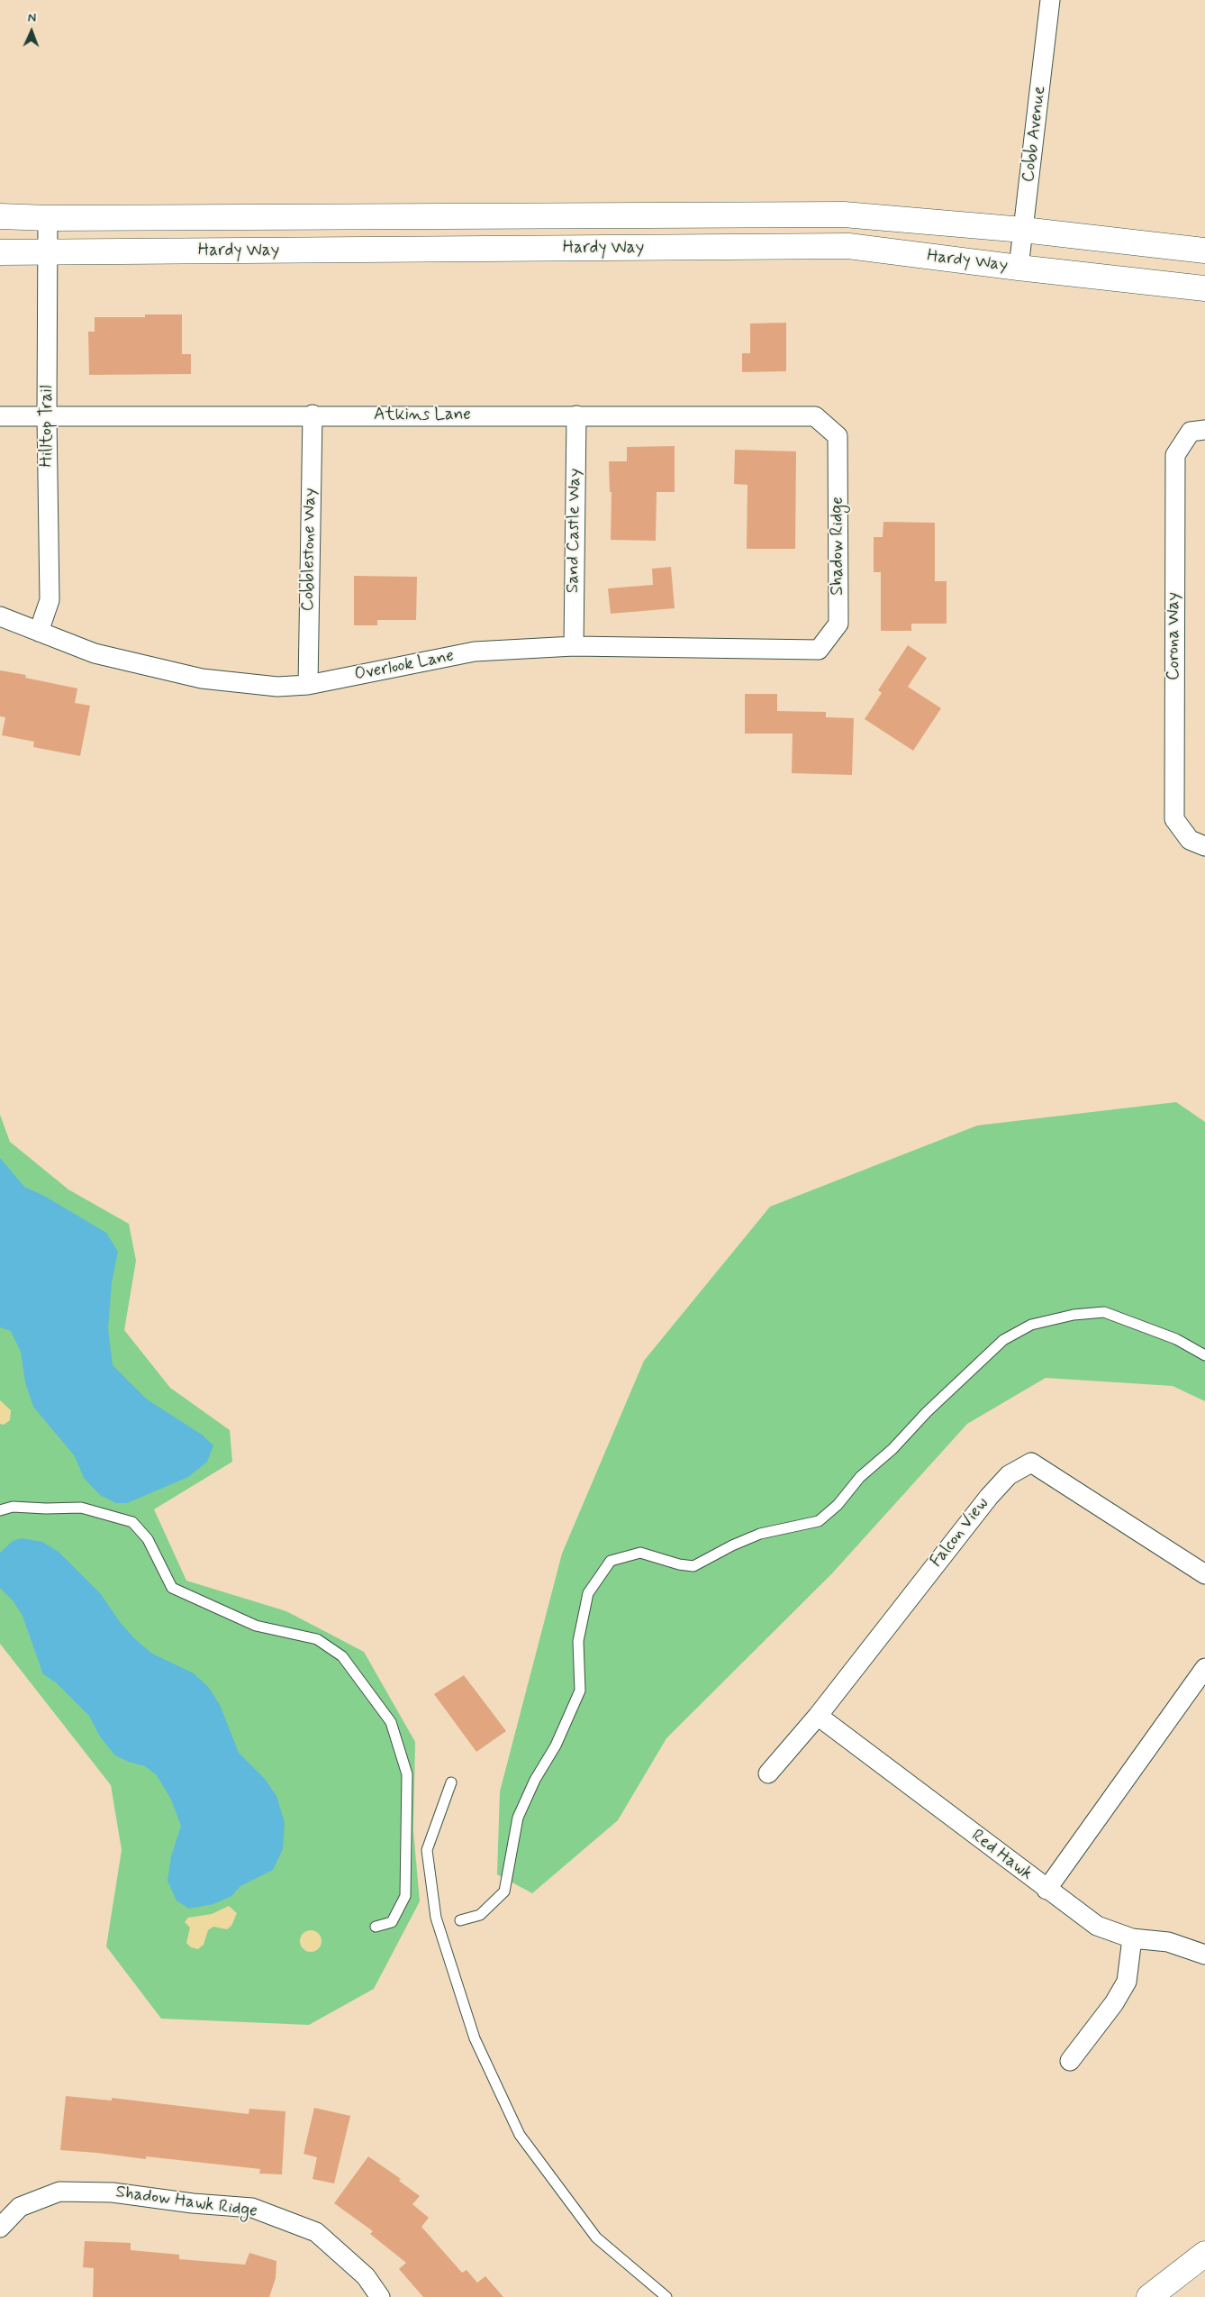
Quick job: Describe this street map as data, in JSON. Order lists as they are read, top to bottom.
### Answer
{
  "streets": {
    "main road": ["Hardy Way"],
    "street": [
      "Cobb Avenue",
      "Atkins Lane",
      "Hilltop Trail",
      "Sand Castle Way",
      "Shadow Ridge",
      "Cobblestone Way",
      "Corona Way",
      "Overlook Lane",
      "Falcon View",
      "Red Hawk",
      "Shadow Hawk Ridge"
    ]
  },
  "crossings": [
    ["Cobb Avenue", "Hardy Way"],
    ["Hardy Way", "Hilltop Trail"],
    ["Atkins Lane", "Hilltop Trail"],
    ["Atkins Lane", "Sand Castle Way"],
    ["Atkins Lane", "Shadow Ridge"],
    ["Atkins Lane", "Cobblestone Way"],
    ["Hilltop Trail", "Overlook Lane"],
    ["Sand Castle Way", "Overlook Lane"],
    ["Shadow Ridge", "Overlook Lane"],
    ["Cobblestone Way", "Overlook Lane"],
    ["Falcon View", "Red Hawk"]
  ],
  "north": "top"
}
